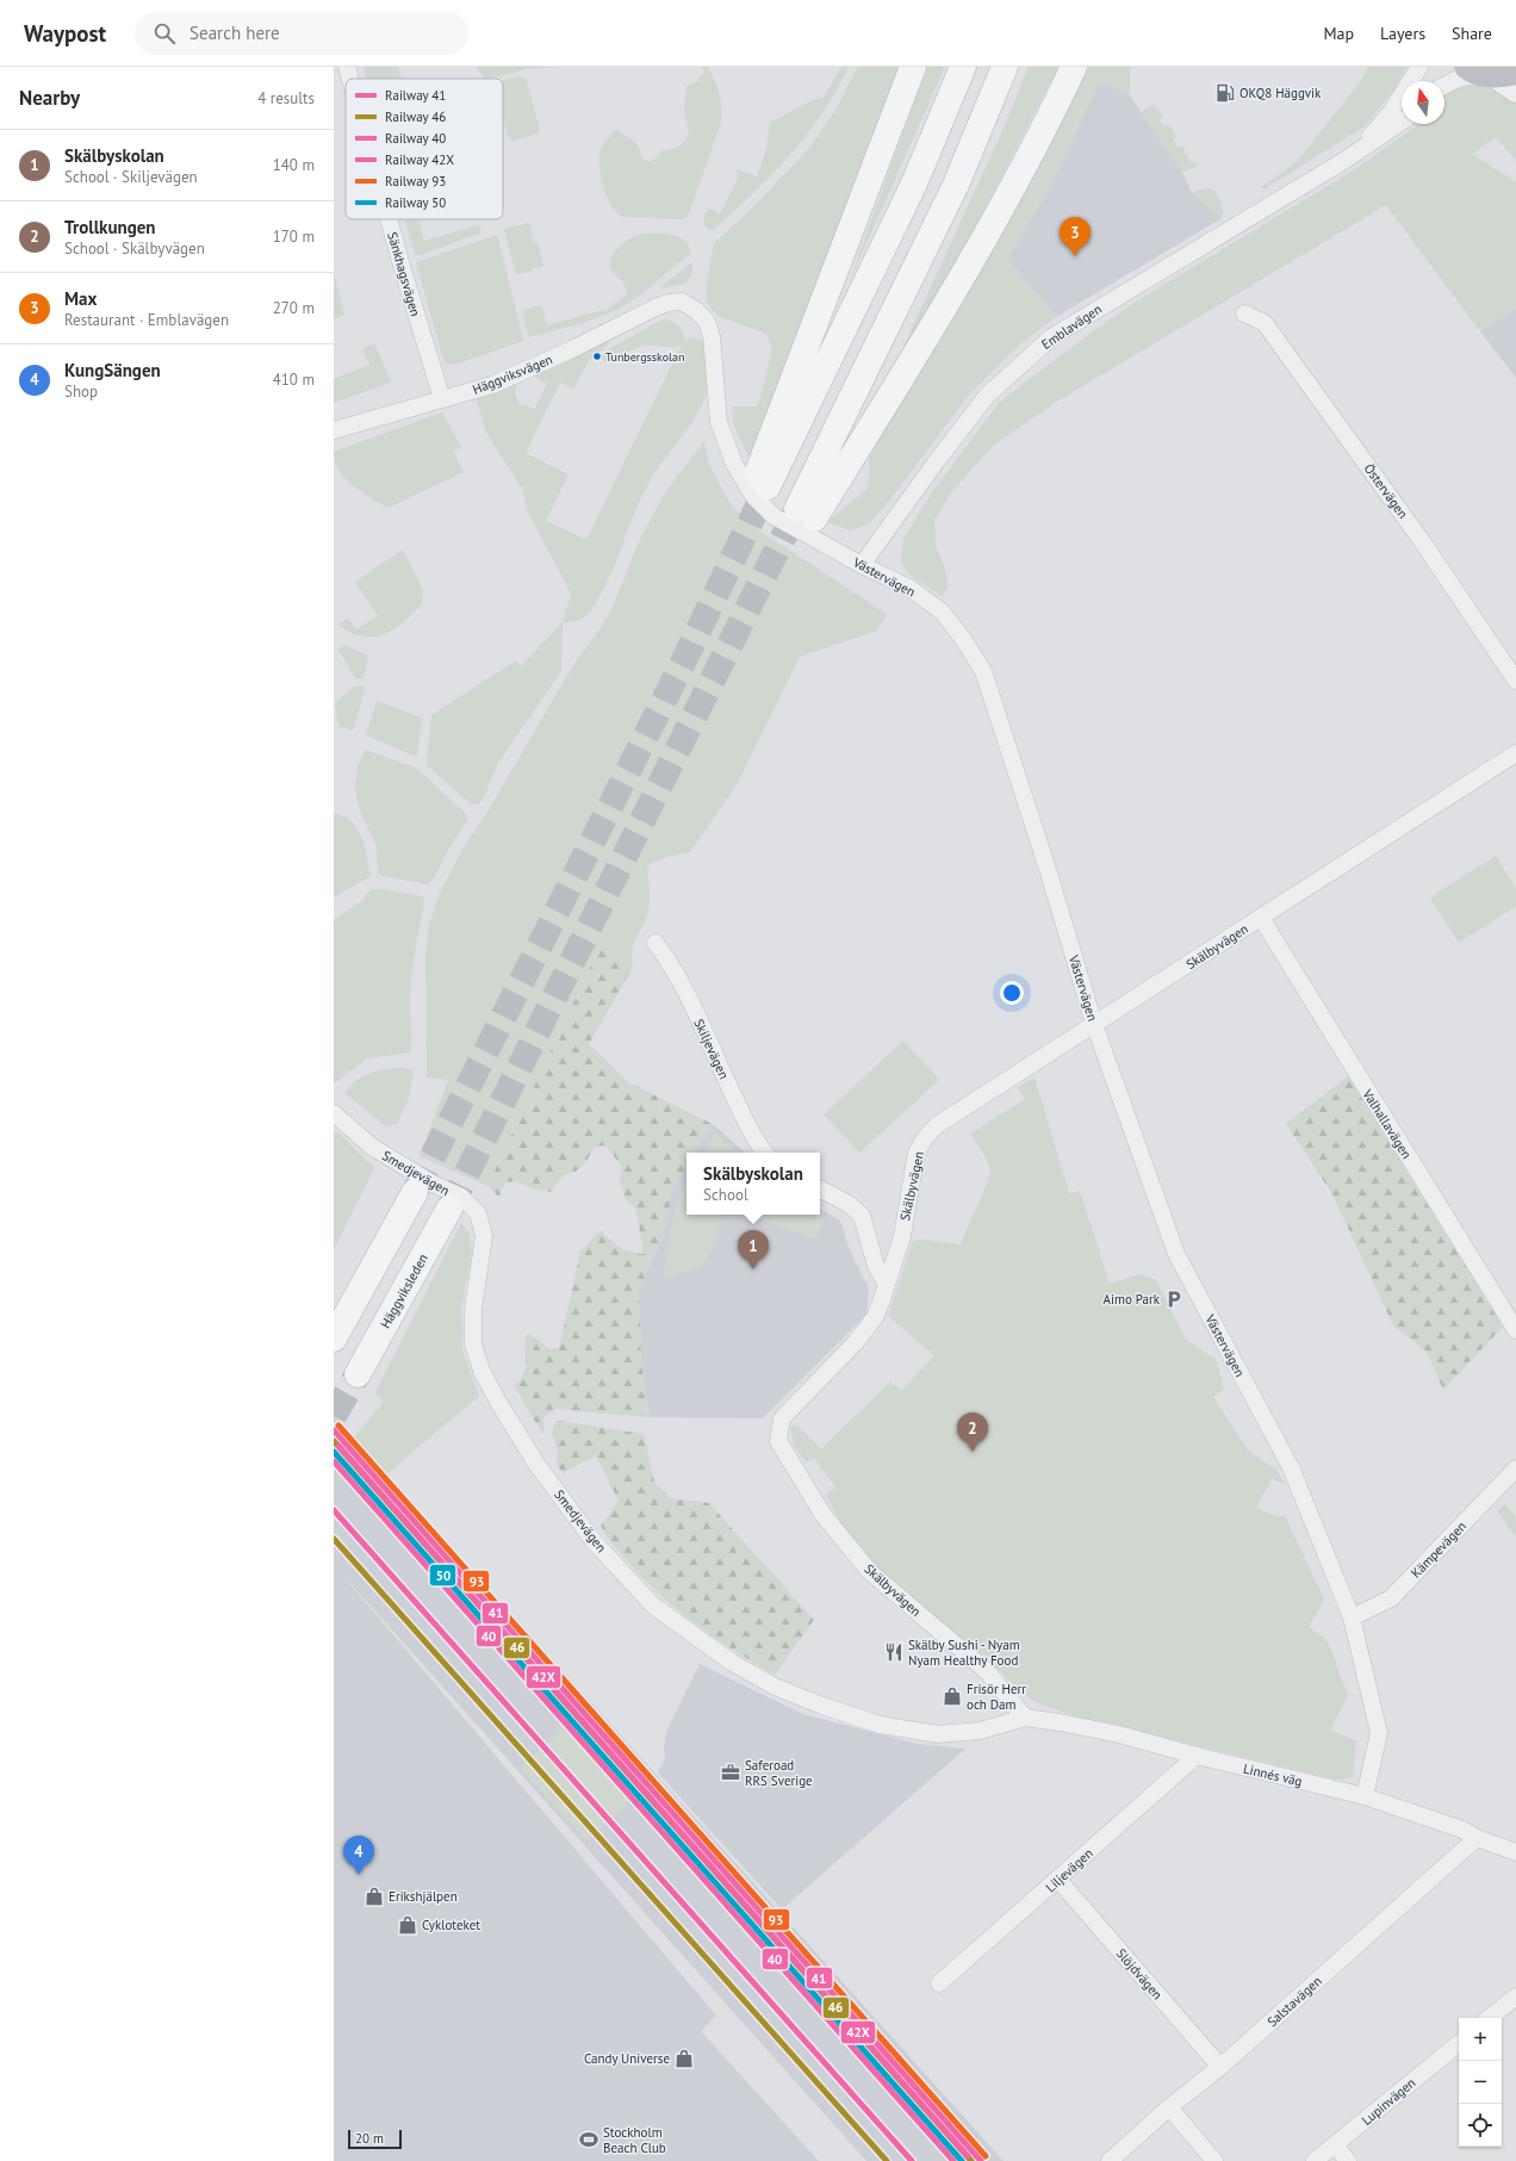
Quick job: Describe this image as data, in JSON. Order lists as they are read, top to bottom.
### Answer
{
  "streets": {
    "highway": ["Häggviksleden"],
    "street": [
      "Sänkhagsvägen",
      "Emblavägen",
      "Häggviksvägen",
      "Östervägen",
      "Västervägen",
      "Skälbyvägen",
      "Skiljevägen",
      "Valhallavägen",
      "Smedjevägen",
      "Kämpevägen",
      "Linnés väg",
      "Liljevägen",
      "Slöjdvägen",
      "Salstavägen",
      "Lupinvägen"
    ]
  },
  "crossings": [
    ["Sänkhagsvägen", "Häggviksvägen"],
    ["Emblavägen", "Västervägen"],
    ["Häggviksvägen", "Västervägen"],
    ["Västervägen", "Skälbyvägen"],
    ["Västervägen", "Kämpevägen"],
    ["Västervägen", "Linnés väg"],
    ["Skälbyvägen", "Valhallavägen"],
    ["Skälbyvägen", "Smedjevägen"],
    ["Skälbyvägen", "Linnés väg"],
    ["Smedjevägen", "Linnés väg"],
    ["Linnés väg", "Liljevägen"],
    ["Linnés väg", "Salstavägen"],
    ["Liljevägen", "Slöjdvägen"],
    ["Slöjdvägen", "Salstavägen"]
  ],
  "places": {
    "fuel station": ["OKQ8 Häggvik"],
    "other": ["Tunbergsskolan"],
    "parking": ["Aimo Park"],
    "restaurant": ["Skälby Sushi - Nyam Nyam Healthy Food"],
    "shop": [
      "Frisör Herr och Dam",
      "Erikshjälpen",
      "Cykloteket",
      "Candy Universe"
    ],
    "office": ["Saferoad RRS Sverige"],
    "sports": ["Stockholm Beach Club"]
  },
  "lines": [
    "rail line 93",
    "rail line 41",
    "rail line 46",
    "rail line 42X",
    "rail line 50",
    "rail line 40"
  ],
  "legend": [
    "Railway 41",
    "Railway 46",
    "Railway 40",
    "Railway 42X",
    "Railway 93",
    "Railway 50"
  ],
  "scale_bar": "20 m",
  "north": "top",
  "page": {
    "header": "Waypost",
    "search": "Search here",
    "nav": ["Map", "Layers", "Share"],
    "heading": ["Nearby", "4 results"],
    "list": [
      {
        "mark": "1",
        "name": "Skälbyskolan",
        "note": "School · Skiljevägen",
        "value": "140 m"
      },
      {
        "mark": "2",
        "name": "Trollkungen",
        "note": "School · Skälbyvägen",
        "value": "170 m"
      },
      {
        "mark": "3",
        "name": "Max",
        "note": "Restaurant · Emblavägen",
        "value": "270 m"
      },
      {
        "mark": "4",
        "name": "KungSängen",
        "note": "Shop",
        "value": "410 m"
      }
    ],
    "pins": [
      "3",
      "1",
      "2",
      "4"
    ],
    "popup": ["Skälbyskolan", "School"],
    "map_buttons": ["+", "−"],
    "scale": "20 m"
  }
}
